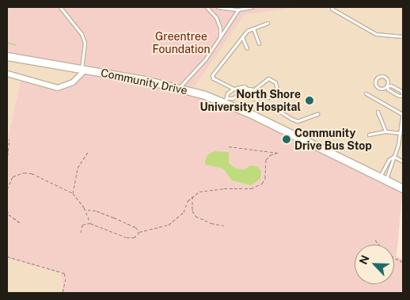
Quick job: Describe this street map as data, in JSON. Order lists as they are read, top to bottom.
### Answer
{
  "streets": {
    "main road": ["Community Drive"]
  },
  "parks": ["Greentree Foundation"],
  "places": ["North Shore University Hospital", "Community Drive Bus Stop"],
  "north": "top left"
}
